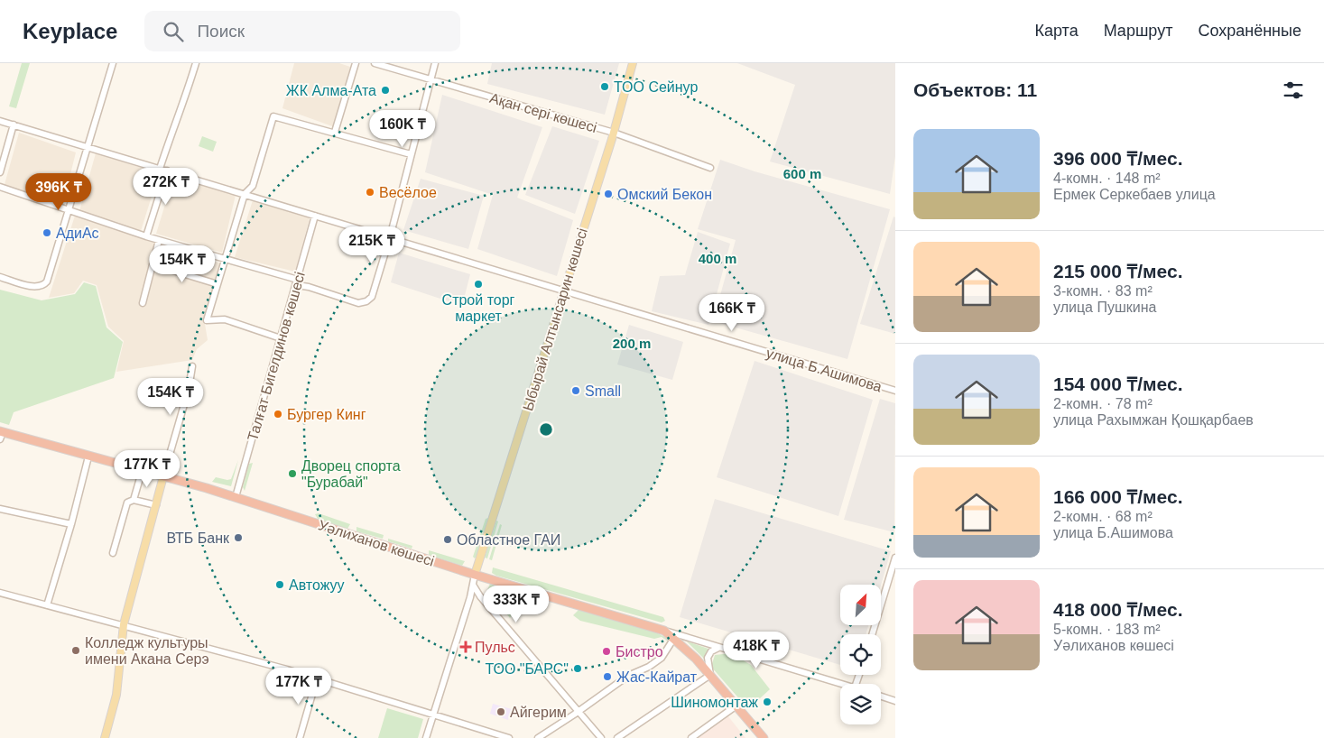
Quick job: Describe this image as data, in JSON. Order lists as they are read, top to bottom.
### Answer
{
  "streets": {
    "highway": ["Уәлиханов көшесі"],
    "main road": ["Ыбырай Алтынсарин көшесі"],
    "street": ["Ақан сері көшесі", "Талғат Бигелдинов көшесі", "улица Б.Ашимова"]
  },
  "crossings": [
    ["Ақан сері көшесі", "Ыбырай Алтынсарин көшесі"],
    ["Ыбырай Алтынсарин көшесі", "улица Б.Ашимова"],
    ["Ыбырай Алтынсарин көшесі", "Уәлиханов көшесі"],
    ["Талғат Бигелдинов көшесі", "улица Б.Ашимова"],
    ["Талғат Бигелдинов көшесі", "Уәлиханов көшесі"]
  ],
  "places": {
    "other": [
      "ТОО Сейнур",
      "ЖК Алма-Ата",
      "Весёлое",
      "Омский Бекон",
      "АдиАс",
      "Строй торг маркет",
      "Small",
      "Бургер Кинг",
      "Дворец спорта \"Бурабай\"",
      "ВТБ Банк",
      "Областное ГАИ",
      "Автожуу",
      "Колледж культуры имени Акана Серэ",
      "Бистро",
      "ТОО \"БАРС\"",
      "Жас-Кайрат",
      "Шиномонтаж",
      "Айгерим"
    ],
    "health": ["Пульс"]
  },
  "north": "top right",
  "page": {
    "header": "Keyplace",
    "search": "Поиск",
    "nav": ["Карта", "Маршрут", "Сохранённые"],
    "heading": "Объектов: 11",
    "price": [
      "160K ₸",
      "272K ₸",
      "396K ₸",
      "215K ₸",
      "154K ₸",
      "166K ₸",
      "154K ₸",
      "177K ₸",
      "333K ₸",
      "418K ₸",
      "177K ₸"
    ],
    "list": [
      {
        "name": "396 000 ₸/мес.",
        "note": "4-комн. · 148 m² · Ермек Серкебаев улица"
      },
      {
        "name": "215 000 ₸/мес.",
        "note": "3-комн. · 83 m² · улица Пушкина"
      },
      {
        "name": "154 000 ₸/мес.",
        "note": "2-комн. · 78 m² · улица Рахымжан Қошқарбаев"
      },
      {
        "name": "166 000 ₸/мес.",
        "note": "2-комн. · 68 m² · улица Б.Ашимова"
      },
      {
        "name": "418 000 ₸/мес.",
        "note": "5-комн. · 183 m² · Уәлиханов көшесі"
      }
    ]
  },
  "rings": ["600 m", "400 m", "200 m"]
}
